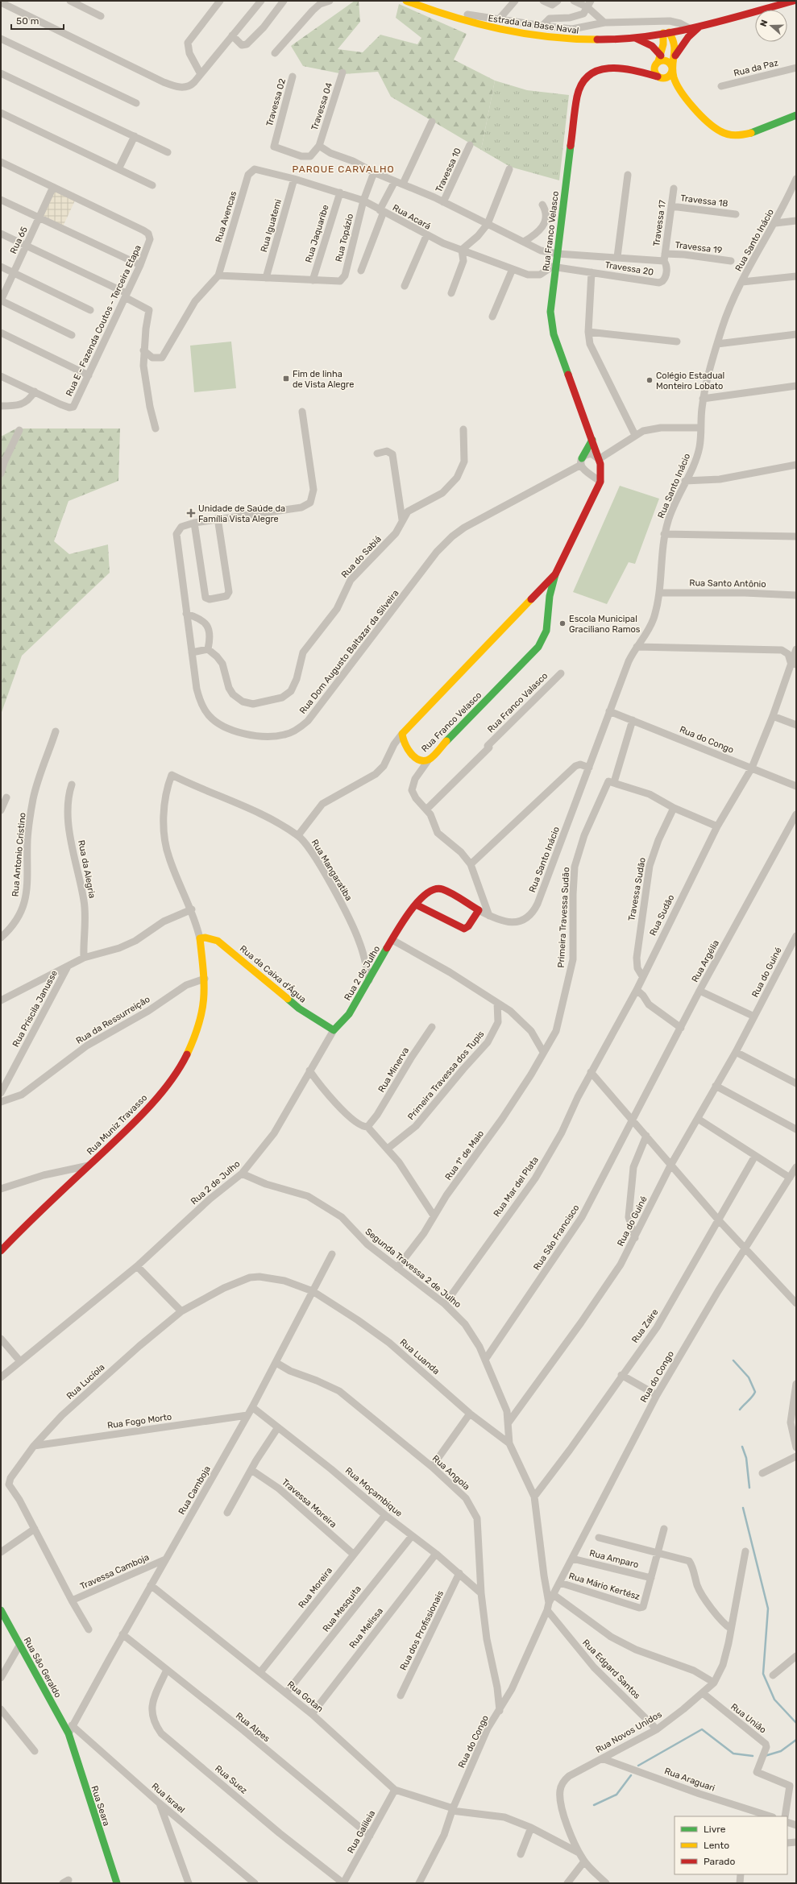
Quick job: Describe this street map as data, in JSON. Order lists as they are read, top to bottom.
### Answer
{
  "streets": {
    "street": [
      "Estrada da Base Naval",
      "Rua da Paz",
      "Travessa 02",
      "Travessa 04",
      "Travessa 10",
      "Travessa 18",
      "Rua Avencas",
      "Rua Acará",
      "Travessa 17",
      "Rua Iguatemi",
      "Rua Franco Velasco",
      "Rua Jaquaribe",
      "Rua Topázio",
      "Rua 65",
      "Rua Santo Inácio",
      "Travessa 19",
      "Travessa 20",
      "Rua E - Fazenda Coutos - Terceira Etapa",
      "Rua do Sabiá",
      "Rua Santo Antônio",
      "Rua Dom Augusto Baltazar da Silveira",
      "Rua Franco Valasco",
      "Rua do Congo",
      "Rua Antonio Cristino",
      "Rua da Alegria",
      "Rua Mangaratiba",
      "Travessa Sudão",
      "Rua Sudão",
      "Primeira Travessa Sudão",
      "Rua Argélia",
      "Rua do Guiné",
      "Rua 2 de Julho",
      "Rua da Caixa d'Água",
      "Rua Priscila Janusse",
      "Rua da Ressurreição",
      "Rua Minerva",
      "Primeira Travessa dos Tupis",
      "Rua Muniz Travasso",
      "Rua 1º de Maio",
      "Rua Mar del Plata",
      "Rua São Francisco",
      "Segunda Travessa 2 de Julho",
      "Rua Zaire",
      "Rua Luanda",
      "Rua Lucíola",
      "Rua Fogo Morto",
      "Rua Angola",
      "Rua Camboja",
      "Rua Moçambique",
      "Travessa Moreira",
      "Rua Amparo",
      "Travessa Camboja",
      "Rua Mário Kertész",
      "Rua Moreira",
      "Rua Mesquita",
      "Rua Melissa",
      "Rua dos Profissionais",
      "Rua São Geraldo",
      "Rua Edgard Santos",
      "Rua Gotan",
      "Rua Uniâo",
      "Rua Alpes",
      "Rua Novos Unidos",
      "Rua Suez",
      "Rua Araguari",
      "Rua Israel",
      "Rua Seara",
      "Rua Galileia"
    ]
  },
  "crossings": [
    ["Travessa 02", "Travessa 04"],
    ["Travessa 18", "Travessa 17"],
    ["Rua Avencas", "Rua Acará"],
    ["Rua Acará", "Rua Iguatemi"],
    ["Rua Acará", "Rua Franco Velasco"],
    ["Rua Acará", "Rua Jaquaribe"],
    ["Rua Acará", "Rua Topázio"],
    ["Travessa 17", "Travessa 19"],
    ["Travessa 17", "Travessa 20"],
    ["Rua Franco Velasco", "Travessa 19"],
    ["Rua Franco Velasco", "Rua Dom Augusto Baltazar da Silveira"],
    ["Rua Jaquaribe", "Rua Topázio"],
    ["Rua 65", "Rua E - Fazenda Coutos - Terceira Etapa"],
    ["Rua Santo Inácio", "Rua Santo Antônio"],
    ["Rua Santo Inácio", "Rua do Congo"],
    ["Rua Santo Inácio", "Rua 2 de Julho"],
    ["Travessa 19", "Travessa 20"],
    ["Rua do Congo", "Rua Sudão"],
    ["Rua do Congo", "Primeira Travessa Sudão"],
    ["Rua do Congo", "Segunda Travessa 2 de Julho"],
    ["Rua do Congo", "Rua Angola"],
    ["Rua do Congo", "Rua Amparo"],
    ["Rua do Congo", "Rua Mário Kertész"],
    ["Rua do Congo", "Rua Edgard Santos"],
    ["Rua do Congo", "Rua Gotan"],
    ["Rua Mangaratiba", "Rua 2 de Julho"],
    ["Rua Mangaratiba", "Rua Muniz Travasso"],
    ["Travessa Sudão", "Rua Sudão"],
    ["Rua Sudão", "Rua Mar del Plata"],
    ["Primeira Travessa Sudão", "Rua 1º de Maio"],
    ["Rua Argélia", "Rua São Francisco"],
    ["Rua do Guiné", "Segunda Travessa 2 de Julho"],
    ["Rua 2 de Julho", "Rua da Caixa d'Água"],
    ["Rua 2 de Julho", "Segunda Travessa 2 de Julho"],
    ["Rua da Caixa d'Água", "Rua Muniz Travasso"],
    ["Rua da Ressurreição", "Rua Muniz Travasso"],
    ["Rua 1º de Maio", "Segunda Travessa 2 de Julho"],
    ["Rua Mar del Plata", "Segunda Travessa 2 de Julho"],
    ["Rua São Francisco", "Segunda Travessa 2 de Julho"],
    ["Segunda Travessa 2 de Julho", "Rua Zaire"],
    ["Segunda Travessa 2 de Julho", "Rua Luanda"],
    ["Segunda Travessa 2 de Julho", "Rua Edgard Santos"],
    ["Rua Luanda", "Rua Lucíola"],
    ["Rua Luanda", "Rua Camboja"],
    ["Rua Lucíola", "Rua Fogo Morto"],
    ["Rua Lucíola", "Rua Camboja"],
    ["Rua Lucíola", "Travessa Camboja"],
    ["Rua Fogo Morto", "Rua Camboja"],
    ["Rua Angola", "Rua Camboja"],
    ["Rua Angola", "Rua Moçambique"],
    ["Rua Camboja", "Rua Moçambique"],
    ["Rua Camboja", "Travessa Camboja"],
    ["Rua Camboja", "Rua São Geraldo"],
    ["Rua Camboja", "Rua Gotan"],
    ["Rua Camboja", "Rua Alpes"],
    ["Rua Camboja", "Rua Israel"],
    ["Rua Camboja", "Rua Seara"],
    ["Rua Moçambique", "Rua Moreira"],
    ["Rua Moçambique", "Rua Mesquita"],
    ["Rua Moçambique", "Rua Melissa"],
    ["Rua Moçambique", "Rua dos Profissionais"],
    ["Travessa Moreira", "Rua Moreira"],
    ["Rua Amparo", "Rua Mário Kertész"],
    ["Rua Moreira", "Rua Gotan"],
    ["Rua Mesquita", "Rua Gotan"],
    ["Rua Melissa", "Rua Gotan"],
    ["Rua São Geraldo", "Rua Seara"],
    ["Rua Edgard Santos", "Rua Novos Unidos"],
    ["Rua Gotan", "Rua Novos Unidos"],
    ["Rua Gotan", "Rua Galileia"],
    ["Rua Uniâo", "Rua Novos Unidos"],
    ["Rua Alpes", "Rua Suez"],
    ["Rua Alpes", "Rua Galileia"],
    ["Rua Novos Unidos", "Rua Araguari"],
    ["Rua Suez", "Rua Galileia"]
  ],
  "districts": ["PARQUE CARVALHO"],
  "places": {
    "transit": ["Fim de linha de Vista Alegre"],
    "other": ["Colégio Estadual Monteiro Lobato", "Escola Municipal Graciliano Ramos"],
    "health": ["Unidade de Saúde da Família Vista Alegre"]
  },
  "legend": ["Livre", "Lento", "Parado"],
  "scale_bar": "50 m",
  "north": "left"
}
